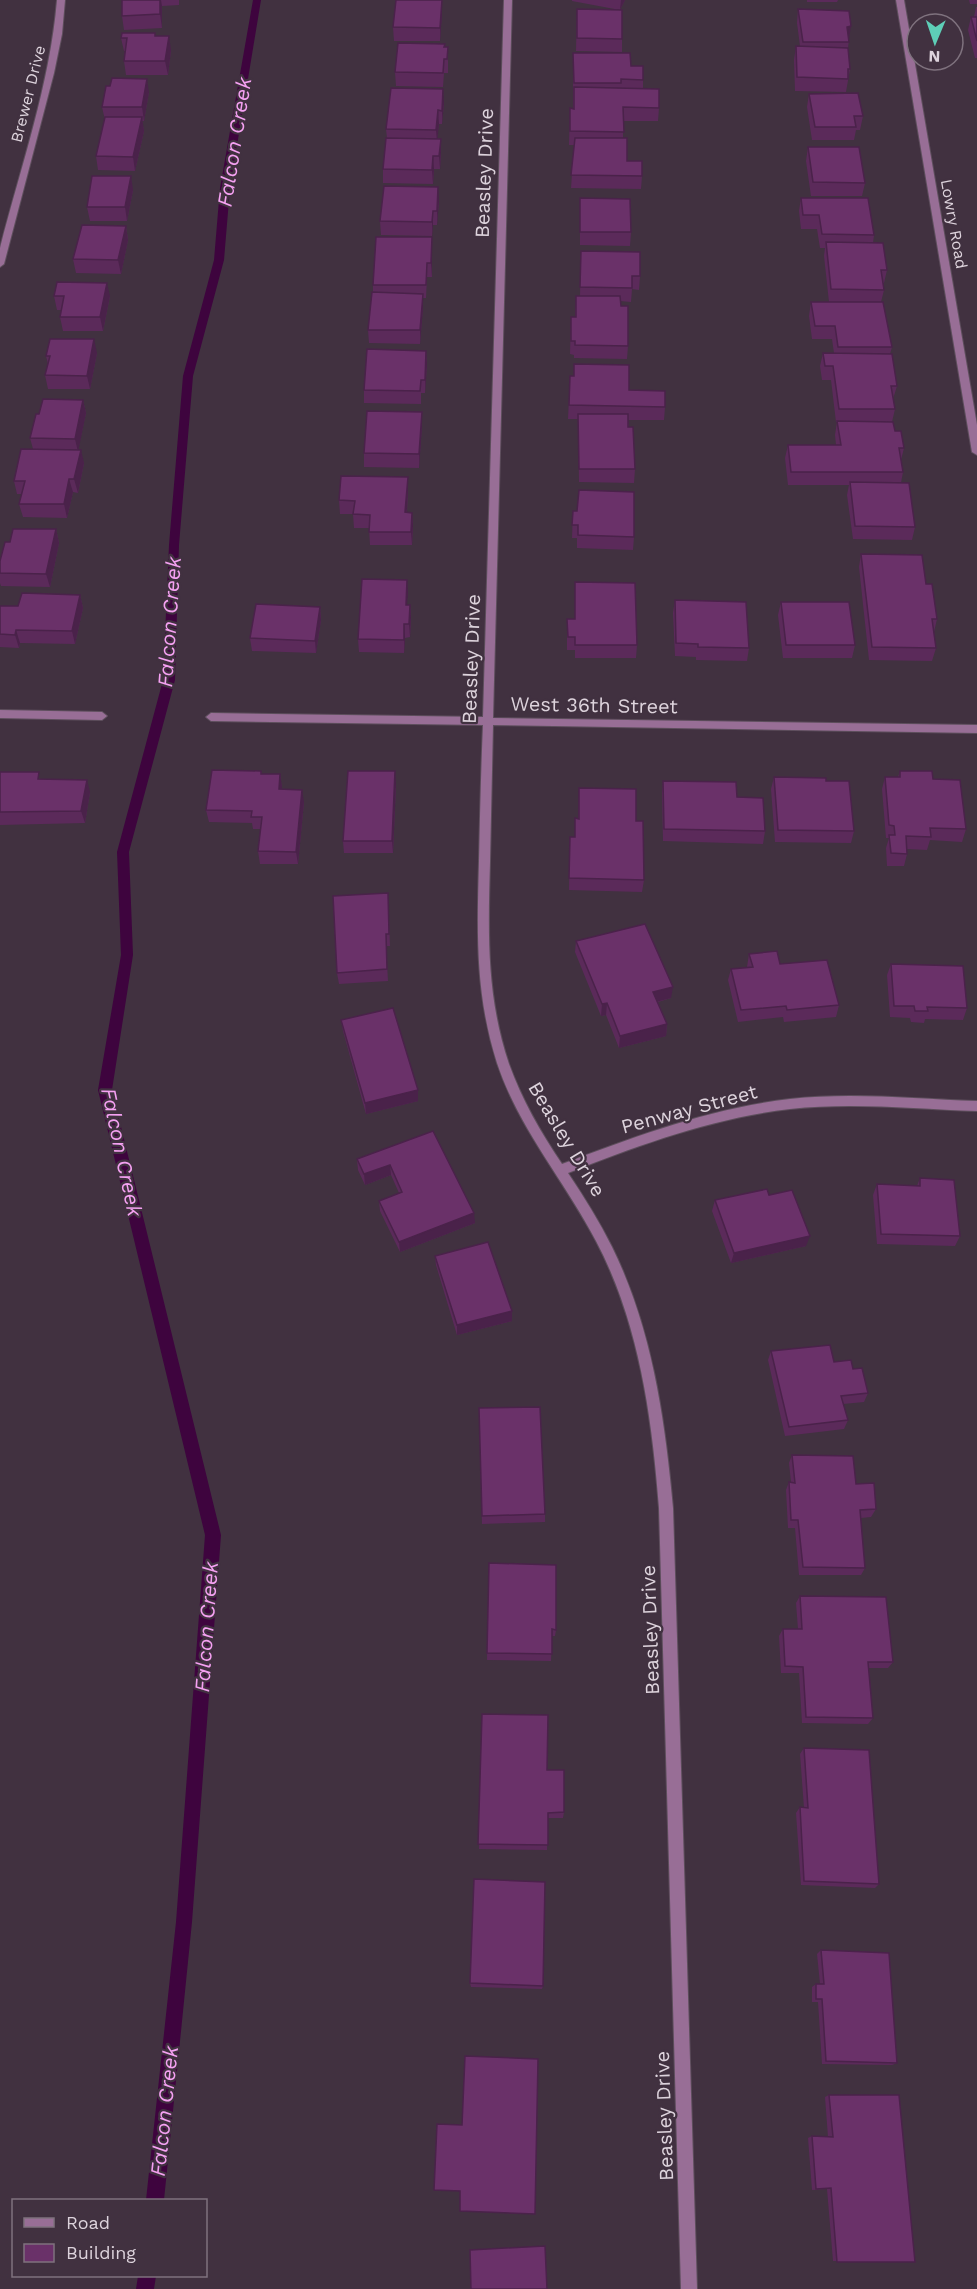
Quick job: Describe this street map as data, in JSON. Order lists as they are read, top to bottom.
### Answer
{
  "streets": {
    "street": [
      "Brewer Drive",
      "Beasley Drive",
      "Lowry Road",
      "West 36th Street",
      "Penway Street"
    ]
  },
  "crossings": [
    ["Beasley Drive", "West 36th Street"],
    ["Beasley Drive", "Penway Street"]
  ],
  "water": ["Falcon Creek"],
  "legend": ["Road", "Building"],
  "north": "bottom"
}
